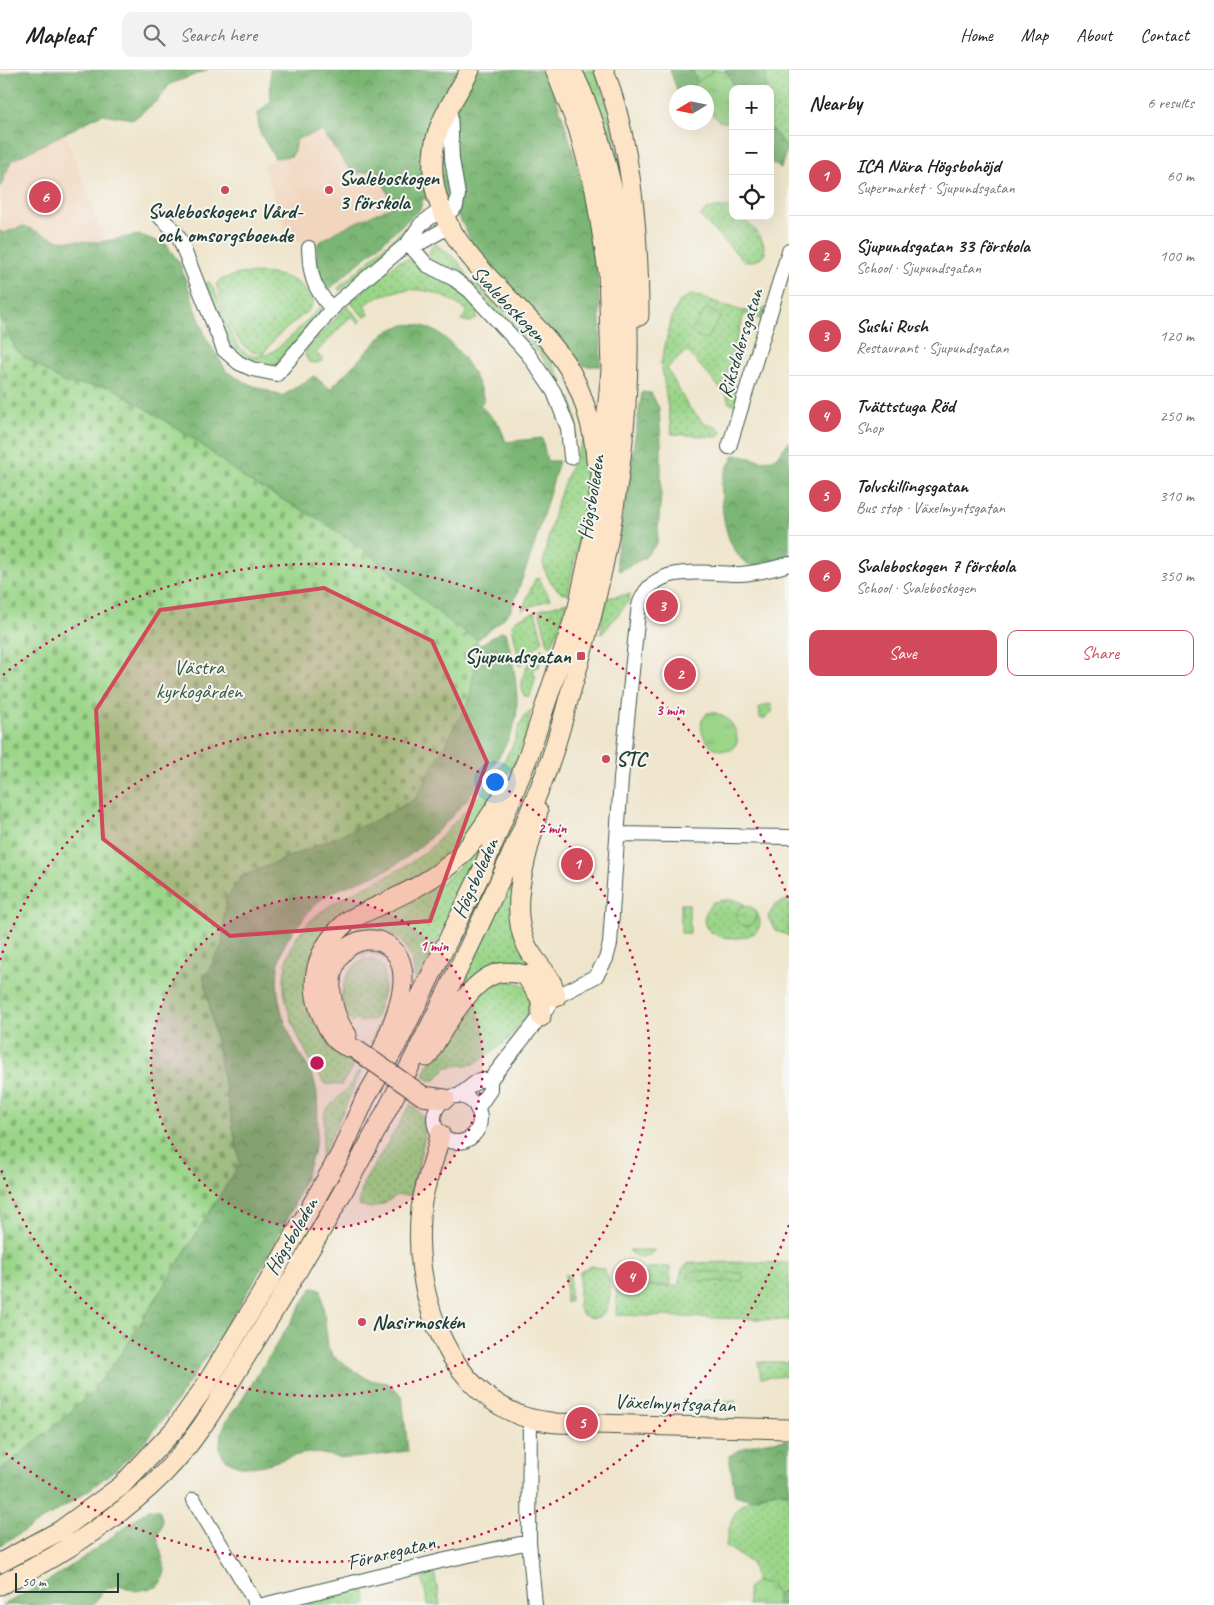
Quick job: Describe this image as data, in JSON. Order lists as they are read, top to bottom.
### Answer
{
  "streets": {
    "main road": ["Högsboleden", "Växelmyntsgatan"],
    "street": ["Svaleboskogen", "Riksdalersgatan", "Föraregatan"]
  },
  "parks": ["Västra kyrkogården"],
  "places": {
    "other": [
      "Svaleboskogens Vård- och omsorgsboende",
      "Svaleboskogen 3 förskola",
      "STC",
      "Nasirmoskén"
    ],
    "transit": ["Sjupundsgatan"]
  },
  "scale_bar": "50 m",
  "north": "left",
  "page": {
    "header": "Mapleaf",
    "search": "Search here",
    "nav": [
      "Home",
      "Map",
      "About",
      "Contact"
    ],
    "heading": ["Nearby", "6 results"],
    "map_buttons": ["+", "−"],
    "list": [
      {
        "mark": "1",
        "name": "ICA Nära Högsbohöjd",
        "note": "Supermarket · Sjupundsgatan",
        "value": "60 m"
      },
      {
        "mark": "2",
        "name": "Sjupundsgatan 33 förskola",
        "note": "School · Sjupundsgatan",
        "value": "100 m"
      },
      {
        "mark": "3",
        "name": "Sushi Rush",
        "note": "Restaurant · Sjupundsgatan",
        "value": "120 m"
      },
      {
        "mark": "4",
        "name": "Tvättstuga Röd",
        "note": "Shop",
        "value": "250 m"
      },
      {
        "mark": "5",
        "name": "Tolvskillingsgatan",
        "note": "Bus stop · Växelmyntsgatan",
        "value": "310 m"
      },
      {
        "mark": "6",
        "name": "Svaleboskogen 7 förskola",
        "note": "School · Svaleboskogen",
        "value": "350 m"
      }
    ],
    "pins": [
      "6",
      "3",
      "2",
      "1",
      "4",
      "5"
    ],
    "buttons": ["Save", "Share"],
    "scale": "50 m"
  },
  "rings": ["3 min", "2 min", "1 min"]
}
